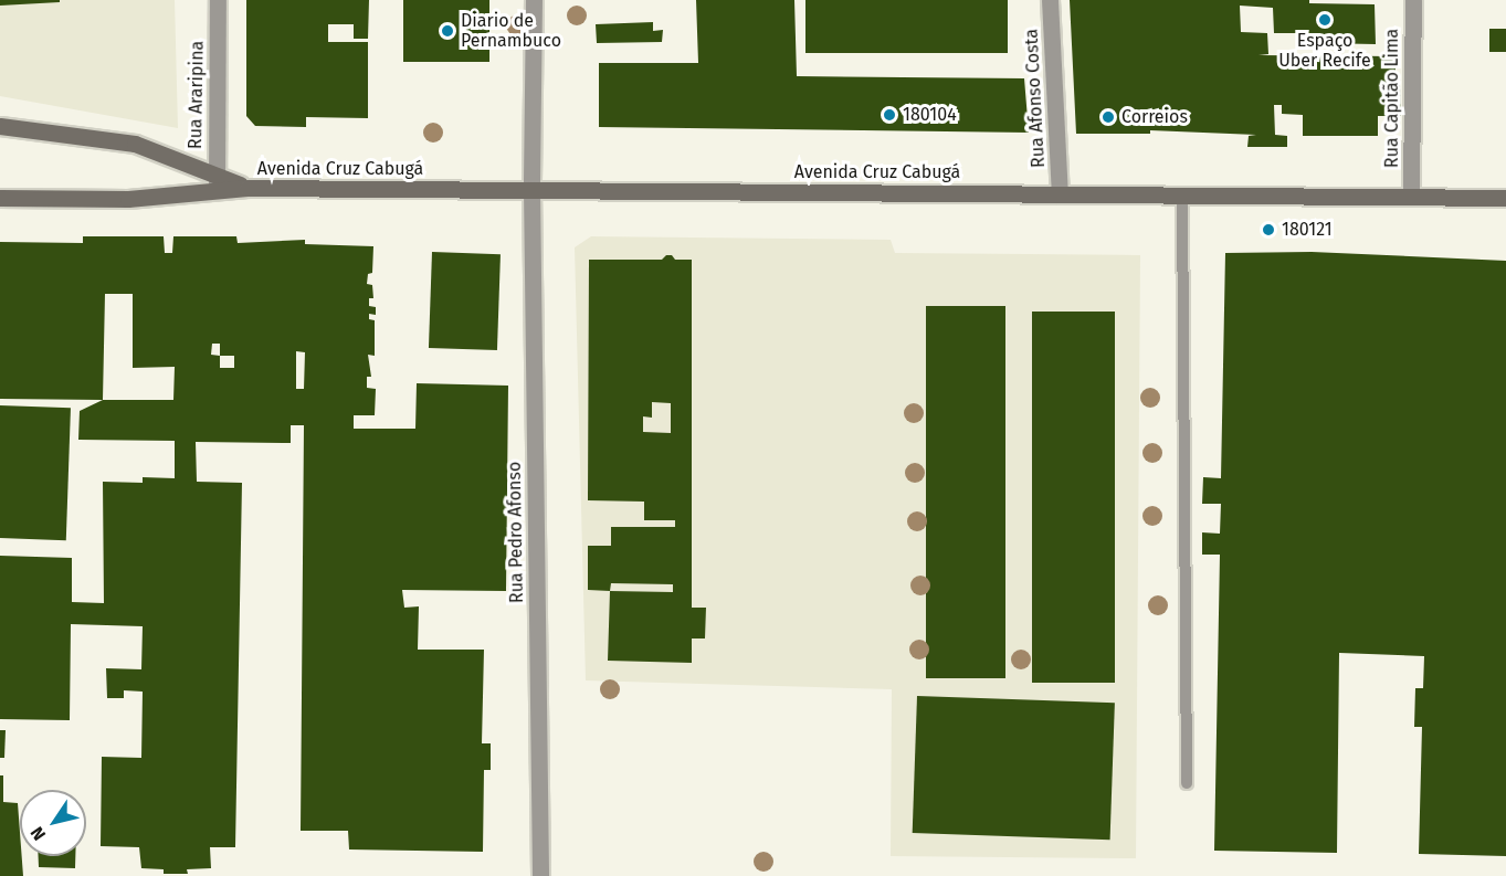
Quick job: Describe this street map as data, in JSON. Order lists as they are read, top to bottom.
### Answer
{
  "streets": {
    "main road": ["Avenida Cruz Cabugá"],
    "street": [
      "Rua Araripina",
      "Rua Afonso Costa",
      "Rua Capitão Lima",
      "Rua Pedro Afonso"
    ]
  },
  "crossings": [
    ["Rua Araripina", "Avenida Cruz Cabugá"],
    ["Rua Afonso Costa", "Avenida Cruz Cabugá"],
    ["Rua Capitão Lima", "Avenida Cruz Cabugá"],
    ["Avenida Cruz Cabugá", "Rua Pedro Afonso"]
  ],
  "places": [
    "Espaço Uber Recife",
    "Diario de Pernambuco",
    "180104",
    "Correios",
    "180121"
  ],
  "north": "bottom left"
}
